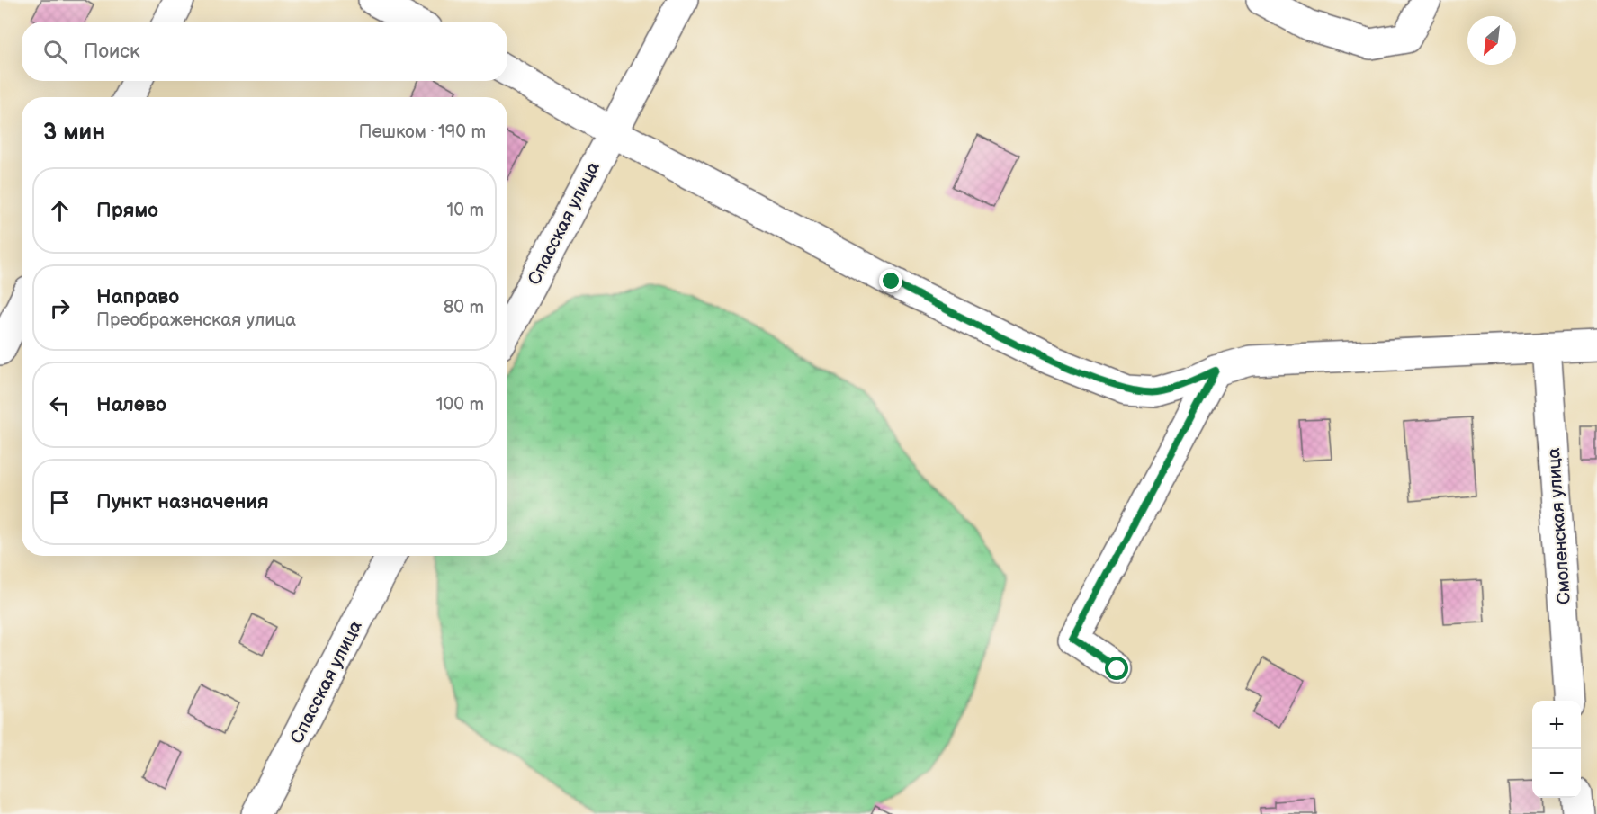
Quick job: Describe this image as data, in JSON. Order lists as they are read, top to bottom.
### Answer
{
  "streets": {
    "street": ["Спасская улица", "Смоленская улица"]
  },
  "north": "bottom left",
  "page": {
    "search": "Поиск",
    "heading": ["3 мин", "Пешком · 190 m"],
    "list": [
      ["Прямо", "10 m"],
      ["Направо", "Преображенская улица", "80 m"],
      ["Налево", "100 m"],
      "Пункт назначения"
    ],
    "map_buttons": ["+", "−"]
  }
}
